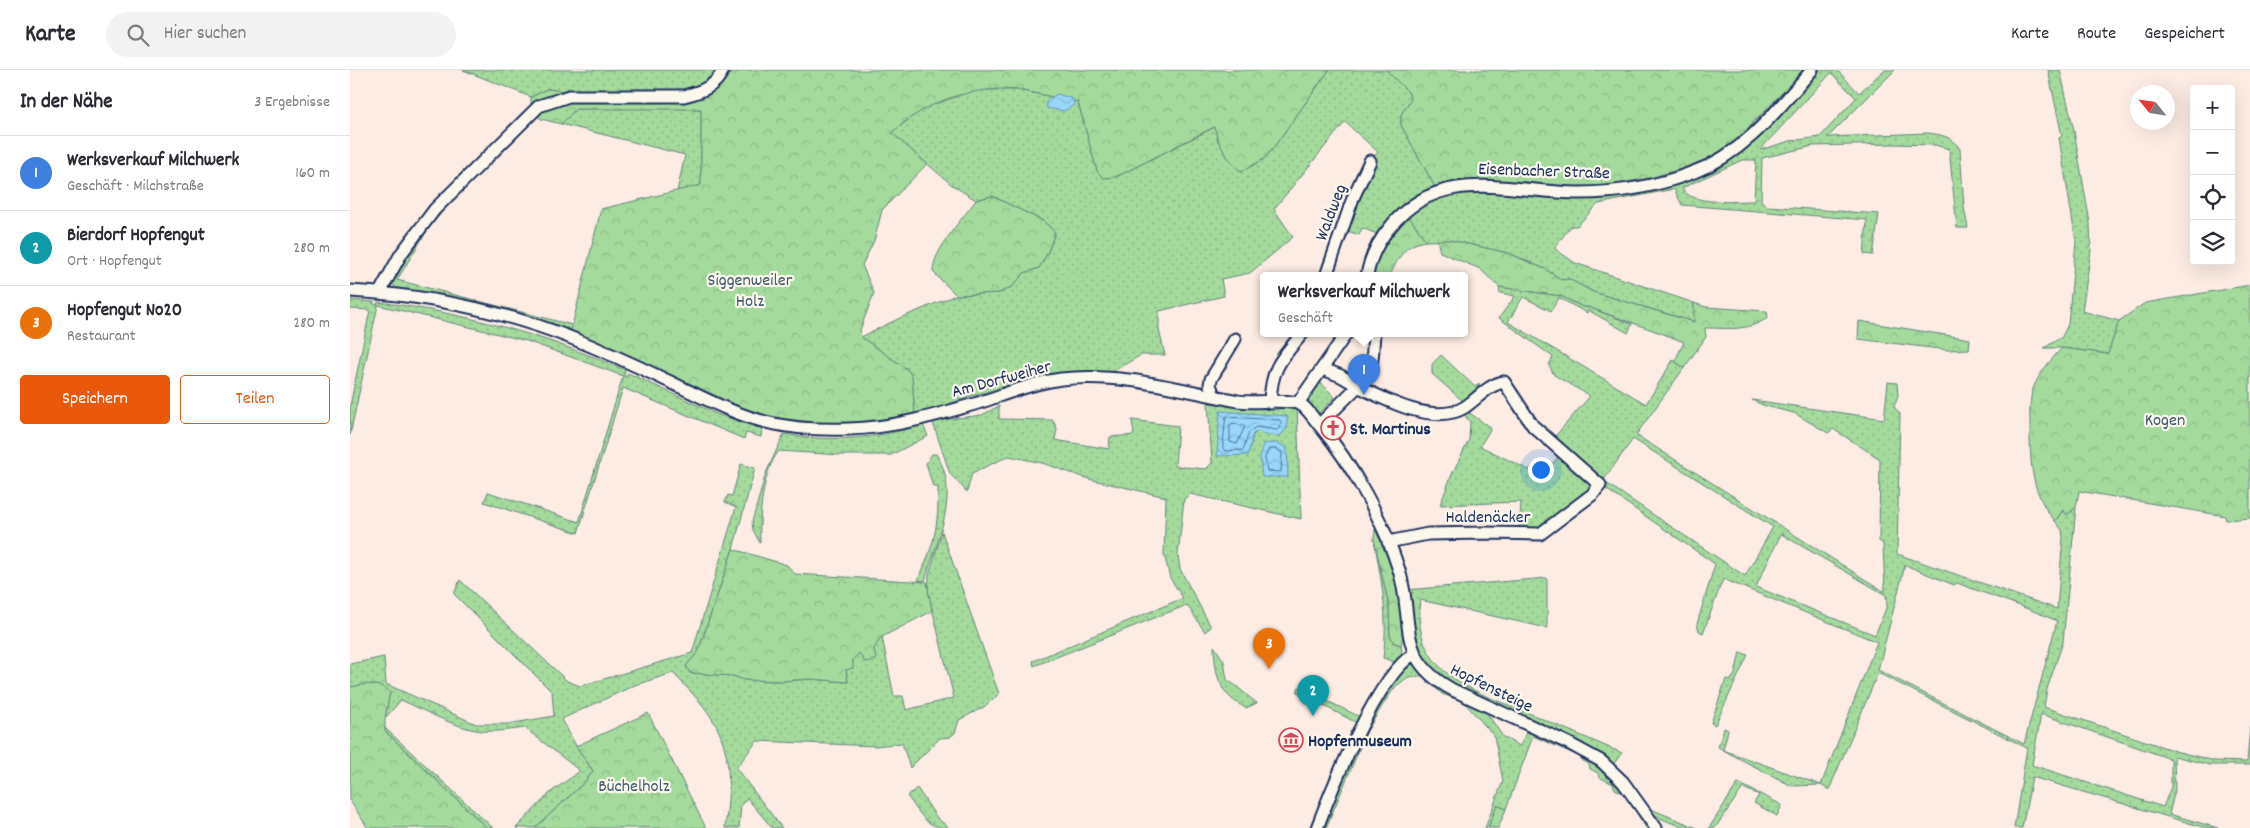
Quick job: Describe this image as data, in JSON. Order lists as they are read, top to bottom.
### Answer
{
  "streets": {
    "street": [
      "Eisenbacher Straße",
      "Waldweg",
      "Am Dorfweiher",
      "Haldenäcker",
      "Hopfensteige"
    ]
  },
  "crossings": [
    ["Am Dorfweiher", "Hopfensteige"],
    ["Haldenäcker", "Hopfensteige"]
  ],
  "parks": ["Siggenweiler Holz", "Kogen", "Büchelholz"],
  "places": {
    "church": ["St. Martinus"],
    "museum": ["Hopfenmuseum"]
  },
  "north": "top left",
  "page": {
    "header": "Karte",
    "search": "Hier suchen",
    "nav": ["Karte", "Route", "Gespeichert"],
    "heading": ["In der Nähe", "3 Ergebnisse"],
    "map_buttons": ["+", "−"],
    "list": [
      {
        "mark": "1",
        "name": "Werksverkauf Milchwerk",
        "note": "Geschäft · Milchstraße",
        "value": "160 m"
      },
      {
        "mark": "2",
        "name": "Bierdorf Hopfengut",
        "note": "Ort · Hopfengut",
        "value": "280 m"
      },
      {
        "mark": "3",
        "name": "Hopfengut No20",
        "note": "Restaurant",
        "value": "280 m"
      }
    ],
    "popup": ["Werksverkauf Milchwerk", "Geschäft"],
    "pins": ["1", "3", "2"],
    "buttons": ["Speichern", "Teilen"]
  }
}
